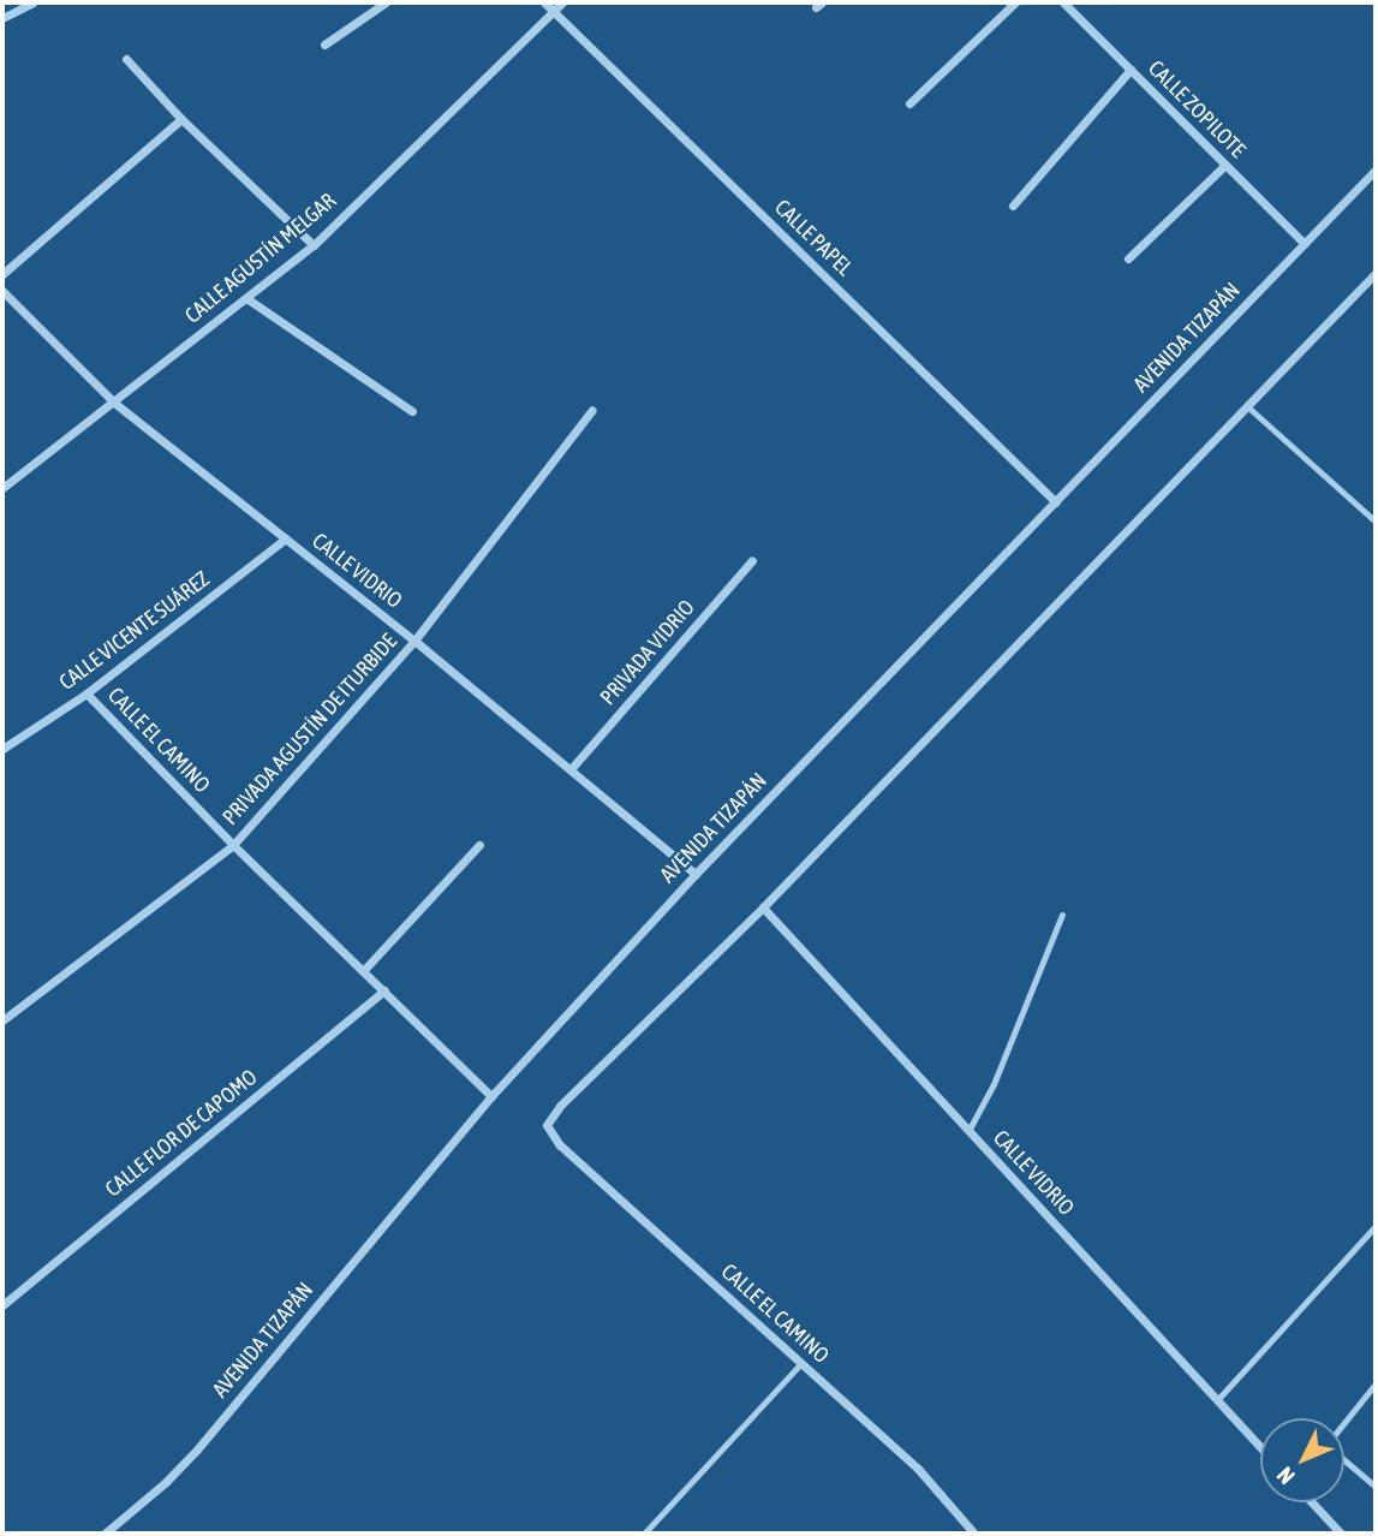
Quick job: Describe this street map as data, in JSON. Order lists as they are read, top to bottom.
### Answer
{
  "streets": {
    "street": [
      "CALLE ZOPILOTE",
      "CALLE PAPEL",
      "CALLE AGUSTÍN MELGAR",
      "AVENIDA TIZAPÁN",
      "CALLE VIDRIO",
      "CALLE VICENTE SUÁREZ",
      "PRIVADA VIDRIO",
      "PRIVADA AGUSTÍN DE ITURBIDE",
      "CALLE EL CAMINO",
      "CALLE FLOR DE CAPOMO"
    ]
  },
  "crossings": [
    ["CALLE ZOPILOTE", "AVENIDA TIZAPÁN"],
    ["CALLE PAPEL", "CALLE AGUSTÍN MELGAR"],
    ["CALLE PAPEL", "AVENIDA TIZAPÁN"],
    ["CALLE AGUSTÍN MELGAR", "CALLE VIDRIO"],
    ["AVENIDA TIZAPÁN", "CALLE VIDRIO"],
    ["AVENIDA TIZAPÁN", "CALLE EL CAMINO"],
    ["CALLE VIDRIO", "CALLE VICENTE SUÁREZ"],
    ["CALLE VIDRIO", "PRIVADA VIDRIO"],
    ["CALLE VIDRIO", "PRIVADA AGUSTÍN DE ITURBIDE"],
    ["CALLE VIDRIO", "CALLE EL CAMINO"],
    ["CALLE VICENTE SUÁREZ", "CALLE EL CAMINO"],
    ["PRIVADA AGUSTÍN DE ITURBIDE", "CALLE EL CAMINO"],
    ["CALLE EL CAMINO", "CALLE FLOR DE CAPOMO"]
  ],
  "north": "bottom left"
}
